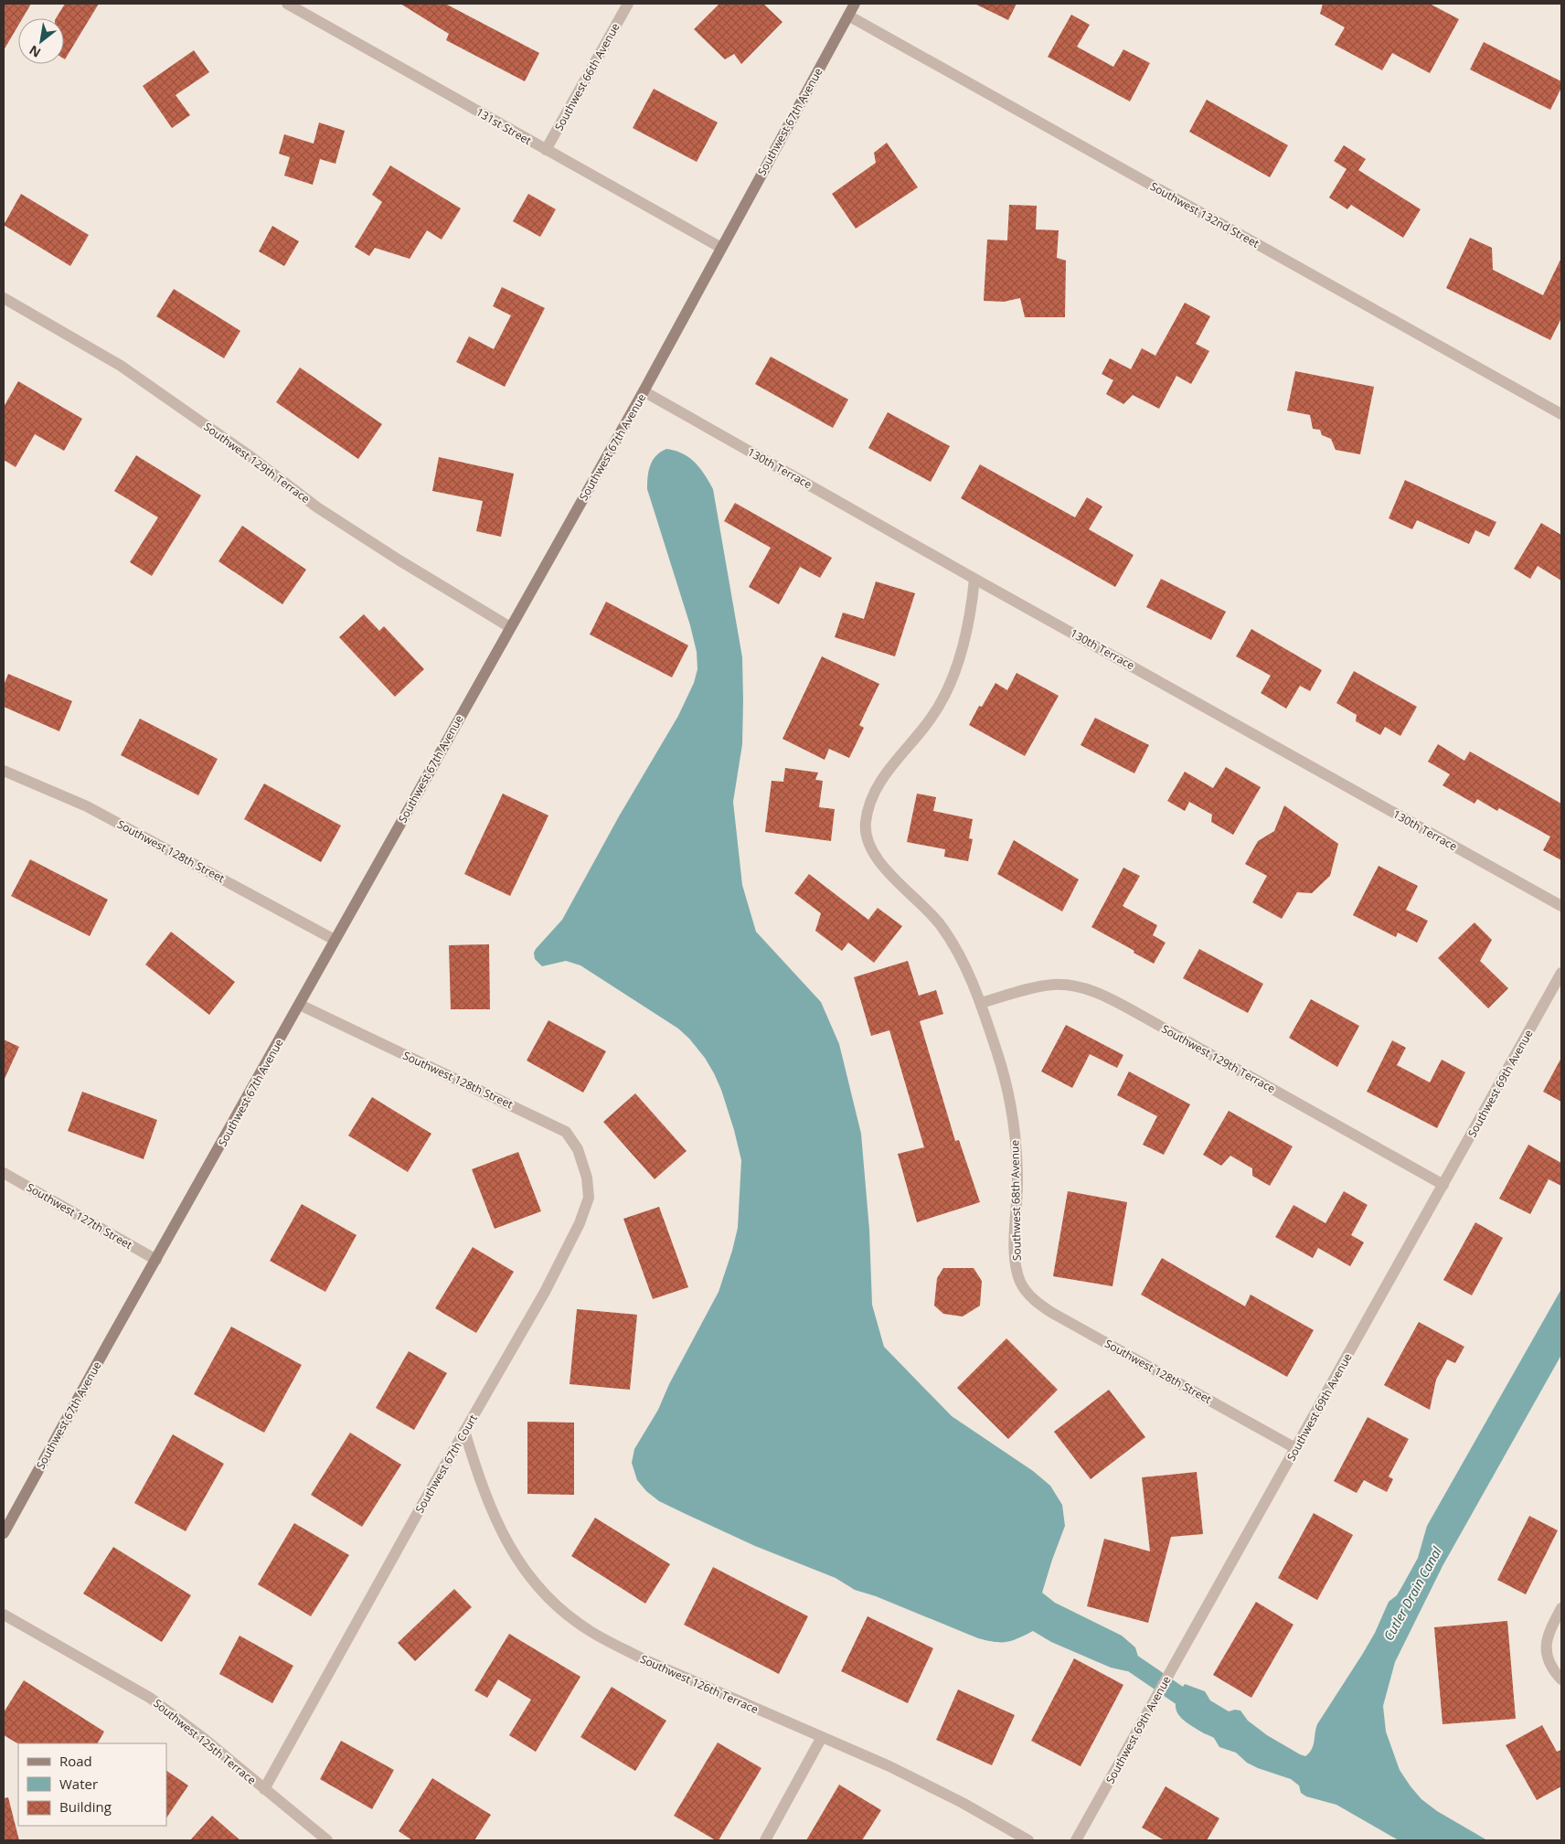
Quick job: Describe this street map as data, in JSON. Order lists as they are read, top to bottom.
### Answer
{
  "streets": {
    "main road": ["Southwest 67th Avenue"],
    "street": [
      "Southwest 66th Avenue",
      "131st Street",
      "Southwest 132nd Street",
      "Southwest 129th Terrace",
      "130th Terrace",
      "Southwest 128th Street",
      "Southwest 69th Avenue",
      "Southwest 68th Avenue",
      "Southwest 127th Street",
      "Southwest 67th Court",
      "Southwest 126th Terrace",
      "Southwest 125th Terrace"
    ]
  },
  "crossings": [
    ["Southwest 66th Avenue", "131st Street"],
    ["Southwest 67th Avenue", "131st Street"],
    ["Southwest 67th Avenue", "Southwest 132nd Street"],
    ["Southwest 67th Avenue", "Southwest 129th Terrace"],
    ["Southwest 67th Avenue", "130th Terrace"],
    ["Southwest 67th Avenue", "Southwest 128th Street"],
    ["Southwest 67th Avenue", "Southwest 127th Street"],
    ["Southwest 129th Terrace", "Southwest 69th Avenue"],
    ["Southwest 129th Terrace", "Southwest 68th Avenue"],
    ["130th Terrace", "Southwest 68th Avenue"],
    ["Southwest 128th Street", "Southwest 69th Avenue"],
    ["Southwest 128th Street", "Southwest 68th Avenue"],
    ["Southwest 128th Street", "Southwest 67th Court"],
    ["Southwest 67th Court", "Southwest 126th Terrace"],
    ["Southwest 67th Court", "Southwest 125th Terrace"]
  ],
  "water": ["Cutler Drain Canal"],
  "legend": ["Road", "Water", "Building"],
  "north": "bottom left"
}
